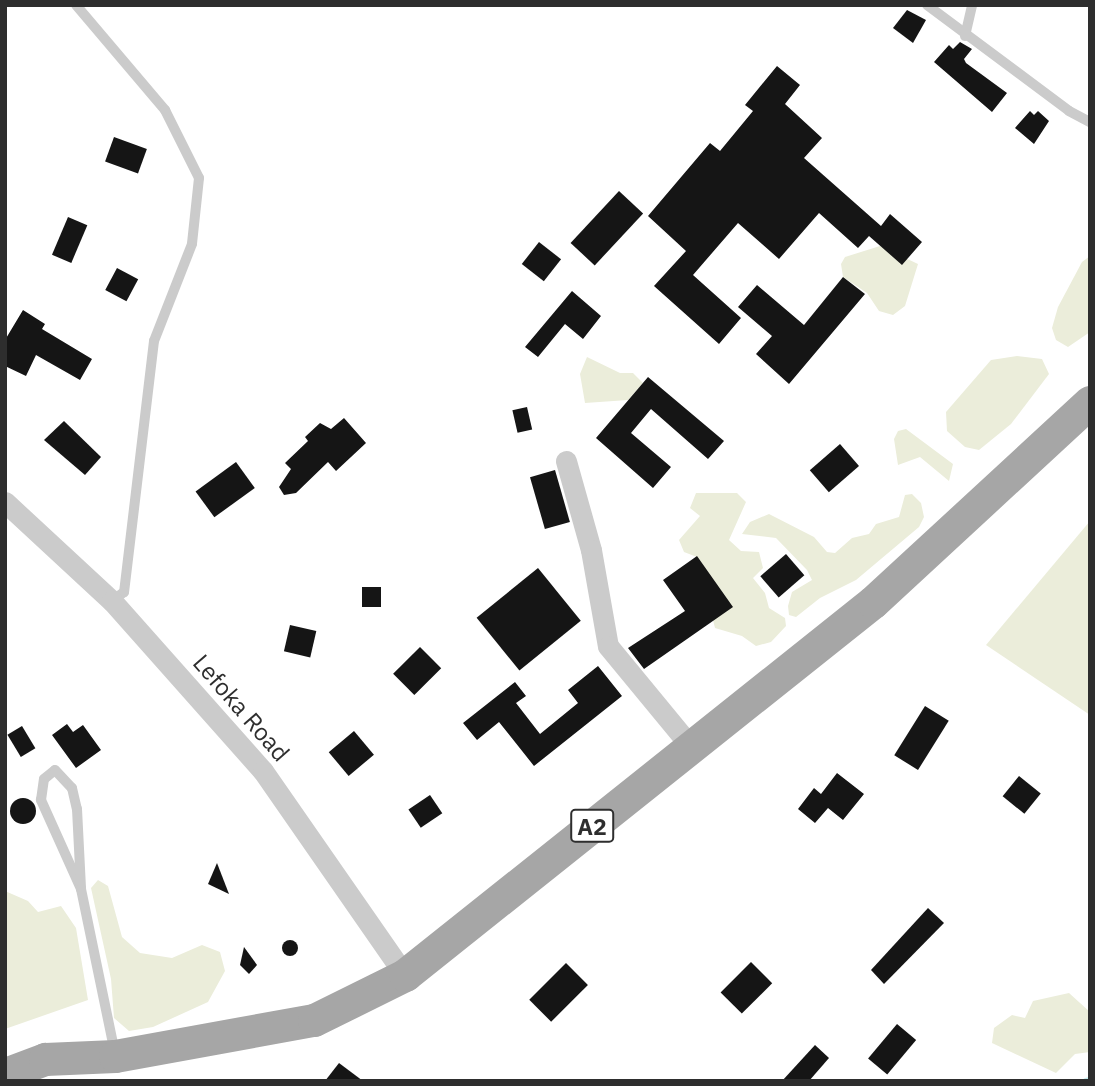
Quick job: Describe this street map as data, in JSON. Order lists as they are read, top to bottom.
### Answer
{
  "streets": {
    "main road": ["A2"],
    "street": ["Lefoka Road"]
  },
  "crossings": [
    ["Lefoka Road", "A2"]
  ]
}
